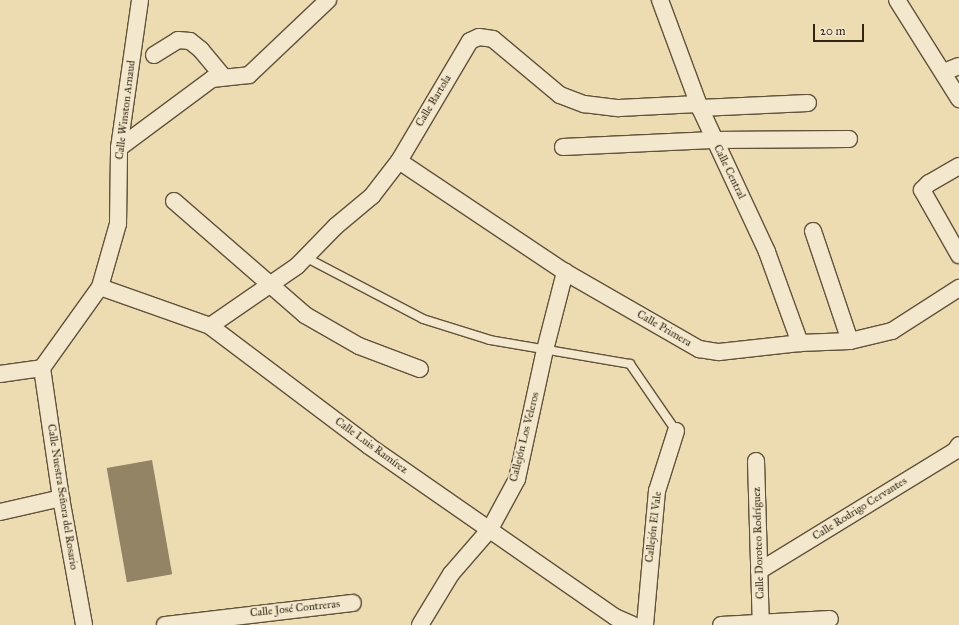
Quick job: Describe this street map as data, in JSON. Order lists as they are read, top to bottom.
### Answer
{
  "streets": {
    "street": [
      "Calle Bartola",
      "Calle Winston Arnaud",
      "Calle Central",
      "Calle Primera",
      "Callejón Los Veleros",
      "Calle Luis Ramírez",
      "Calle Nuestra Señora del Rosario",
      "Calle Rodrigo Cervantes",
      "Callejón El Vale",
      "Calle Doroteo Rodríguez",
      "Calle José Contreras"
    ]
  },
  "crossings": [
    ["Calle Bartola", "Calle Central"],
    ["Calle Bartola", "Calle Primera"],
    ["Calle Bartola", "Calle Luis Ramírez"],
    ["Calle Winston Arnaud", "Calle Luis Ramírez"],
    ["Calle Winston Arnaud", "Calle Nuestra Señora del Rosario"],
    ["Calle Central", "Calle Primera"],
    ["Calle Primera", "Callejón Los Veleros"],
    ["Callejón Los Veleros", "Calle Luis Ramírez"],
    ["Calle Rodrigo Cervantes", "Calle Doroteo Rodríguez"]
  ],
  "scale_bar": "20 m"
}
